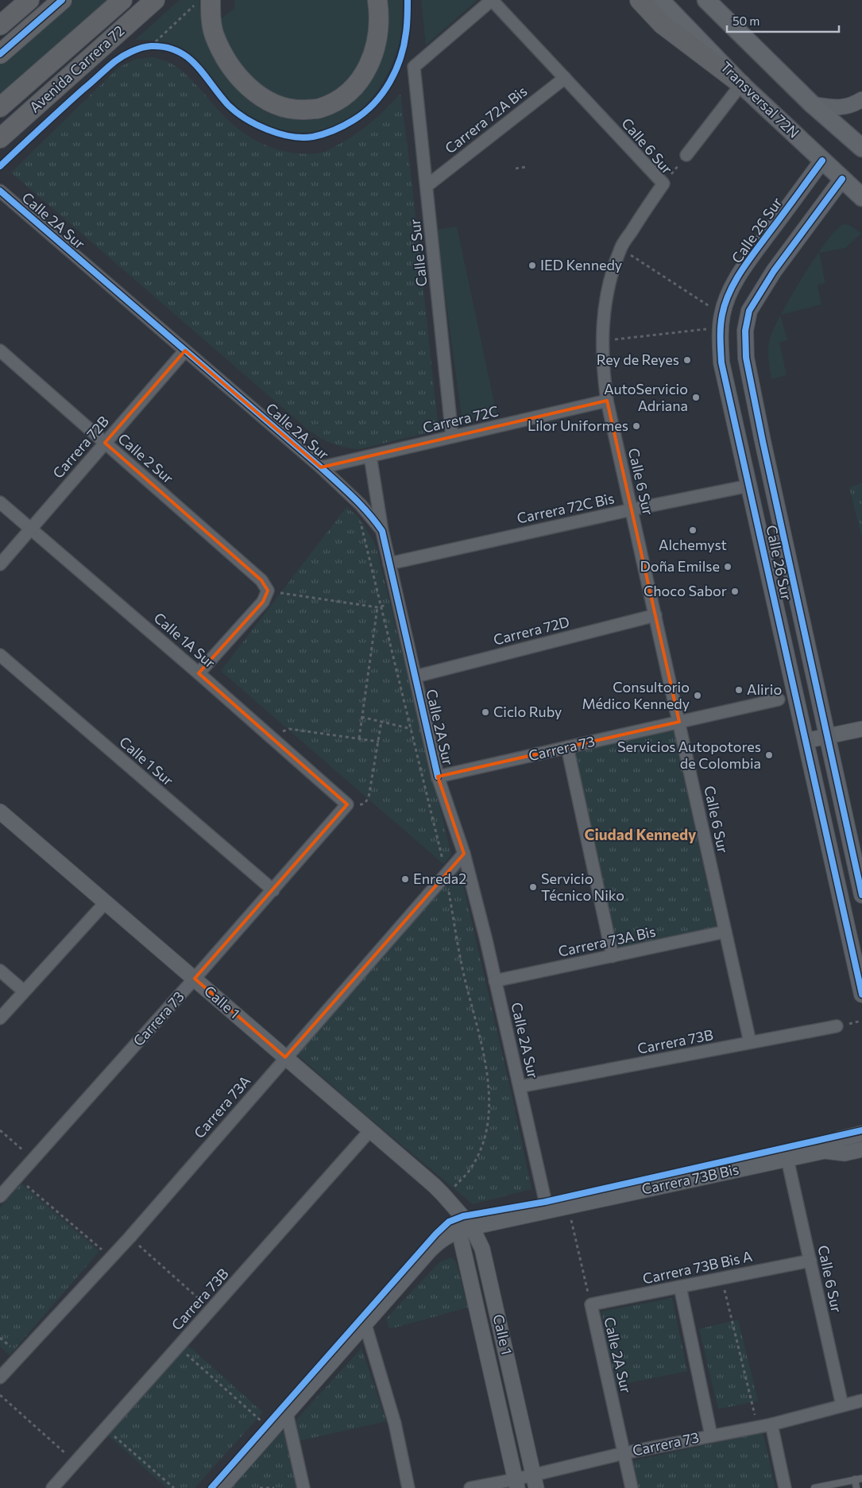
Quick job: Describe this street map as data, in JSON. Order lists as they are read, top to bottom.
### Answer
{
  "streets": {
    "highway": ["Avenida Carrera 72"],
    "main road": ["Transversal 72N", "Calle 26 Sur"],
    "street": [
      "Carrera 72A Bis",
      "Calle 6 Sur",
      "Calle 2A Sur",
      "Calle 5 Sur",
      "Carrera 72C",
      "Carrera 72B",
      "Calle 2 Sur",
      "Carrera 72C Bis",
      "Carrera 72D",
      "Calle 1A Sur",
      "Carrera 73",
      "Calle 1 Sur",
      "Carrera 73A Bis",
      "Calle 1",
      "Carrera 73B",
      "Carrera 73A",
      "Carrera 73B Bis",
      "Carrera 73B Bis A"
    ]
  },
  "crossings": [
    ["Transversal 72N", "Calle 26 Sur"],
    ["Carrera 72A Bis", "Calle 6 Sur"],
    ["Carrera 72A Bis", "Calle 5 Sur"],
    ["Calle 6 Sur", "Calle 5 Sur"],
    ["Calle 6 Sur", "Carrera 72C"],
    ["Calle 6 Sur", "Carrera 72C Bis"],
    ["Calle 6 Sur", "Carrera 72D"],
    ["Calle 6 Sur", "Carrera 73"],
    ["Calle 6 Sur", "Carrera 73A Bis"],
    ["Calle 6 Sur", "Carrera 73B"],
    ["Calle 6 Sur", "Carrera 73B Bis"],
    ["Calle 6 Sur", "Carrera 73B Bis A"],
    ["Calle 2A Sur", "Carrera 72C"],
    ["Calle 2A Sur", "Carrera 72B"],
    ["Calle 2A Sur", "Carrera 72C Bis"],
    ["Calle 2A Sur", "Carrera 72D"],
    ["Calle 2A Sur", "Carrera 73"],
    ["Calle 2A Sur", "Carrera 73A Bis"],
    ["Calle 2A Sur", "Carrera 73B"],
    ["Calle 2A Sur", "Carrera 73A"],
    ["Calle 2A Sur", "Carrera 73B Bis"],
    ["Calle 2A Sur", "Carrera 73B Bis A"],
    ["Calle 26 Sur", "Carrera 72C Bis"],
    ["Calle 5 Sur", "Carrera 72C"],
    ["Carrera 72B", "Calle 2 Sur"],
    ["Carrera 72B", "Calle 1A Sur"],
    ["Calle 1A Sur", "Carrera 73"],
    ["Carrera 73", "Calle 1 Sur"],
    ["Carrera 73", "Calle 1"],
    ["Calle 1", "Carrera 73B"],
    ["Calle 1", "Carrera 73A"],
    ["Calle 1", "Carrera 73B Bis"]
  ],
  "districts": ["Ciudad Kennedy"],
  "places": [
    "IED Kennedy",
    "Rey de Reyes",
    "AutoServicio Adriana",
    "Lilor Uniformes",
    "Alchemyst",
    "Doña Emilse",
    "Choco Sabor",
    "Alirio",
    "Consultorio Médico Kennedy",
    "Ciclo Ruby",
    "Servicios Autopotores de Colombia",
    "Enreda2",
    "Servicio Técnico Niko"
  ],
  "scale_bar": "50 m"
}
